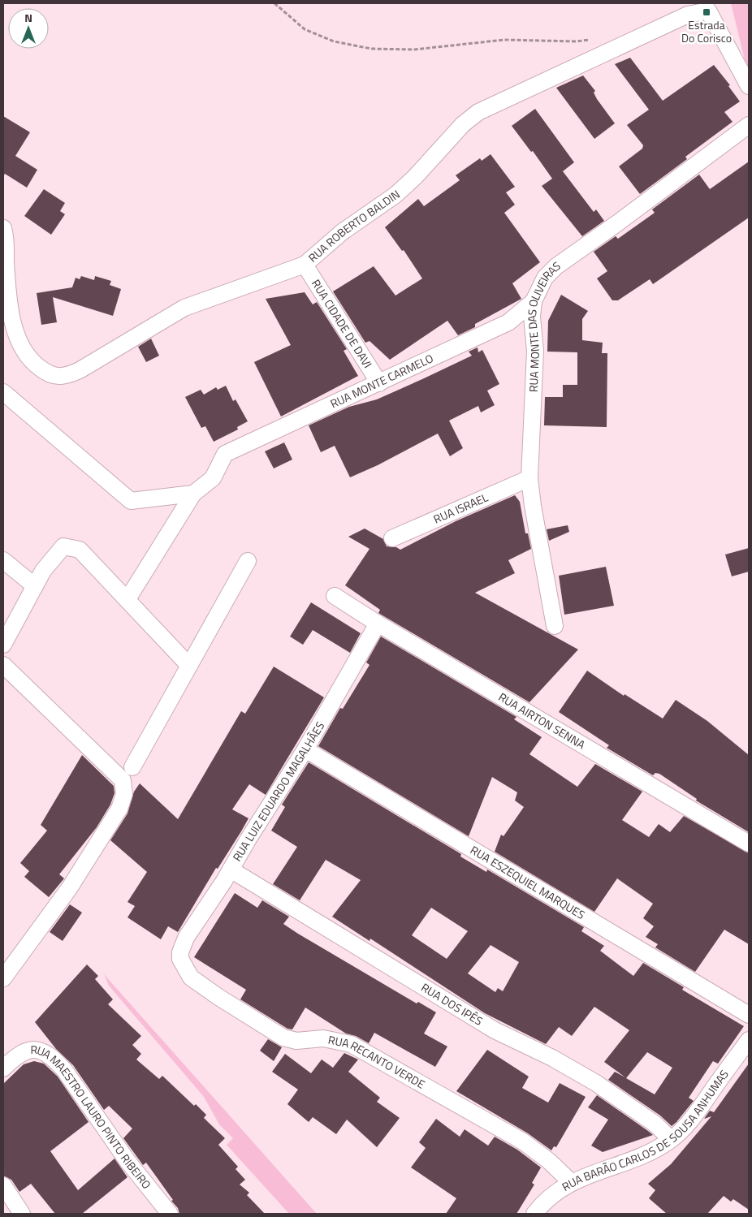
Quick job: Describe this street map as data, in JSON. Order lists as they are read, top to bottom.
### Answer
{
  "streets": {
    "street": [
      "RUA ROBERTO BALDIN",
      "RUA CIDADE DE DAVI",
      "RUA MONTE DAS OLIVEIRAS",
      "RUA MONTE CARMELO",
      "RUA ISRAEL",
      "RUA AIRTON SENNA",
      "RUA LUIZ EDUARDO MAGALHÃES",
      "RUA ESZEQUIEL MARQUES",
      "RUA DOS IPÊS",
      "RUA RECANTO VERDE",
      "RUA MAESTRO LAURO PINTO RIBEIRO",
      "RUA BARÃO CARLOS DE SOUSA ANHUMAS"
    ]
  },
  "crossings": [
    ["RUA ROBERTO BALDIN", "RUA CIDADE DE DAVI"],
    ["RUA CIDADE DE DAVI", "RUA MONTE CARMELO"],
    ["RUA MONTE DAS OLIVEIRAS", "RUA MONTE CARMELO"],
    ["RUA MONTE DAS OLIVEIRAS", "RUA ISRAEL"],
    ["RUA AIRTON SENNA", "RUA LUIZ EDUARDO MAGALHÃES"],
    ["RUA LUIZ EDUARDO MAGALHÃES", "RUA ESZEQUIEL MARQUES"],
    ["RUA LUIZ EDUARDO MAGALHÃES", "RUA DOS IPÊS"],
    ["RUA LUIZ EDUARDO MAGALHÃES", "RUA RECANTO VERDE"],
    ["RUA DOS IPÊS", "RUA BARÃO CARLOS DE SOUSA ANHUMAS"],
    ["RUA RECANTO VERDE", "RUA BARÃO CARLOS DE SOUSA ANHUMAS"]
  ],
  "places": {
    "transit": ["Estrada Do Corisco"]
  },
  "north": "top"
}
